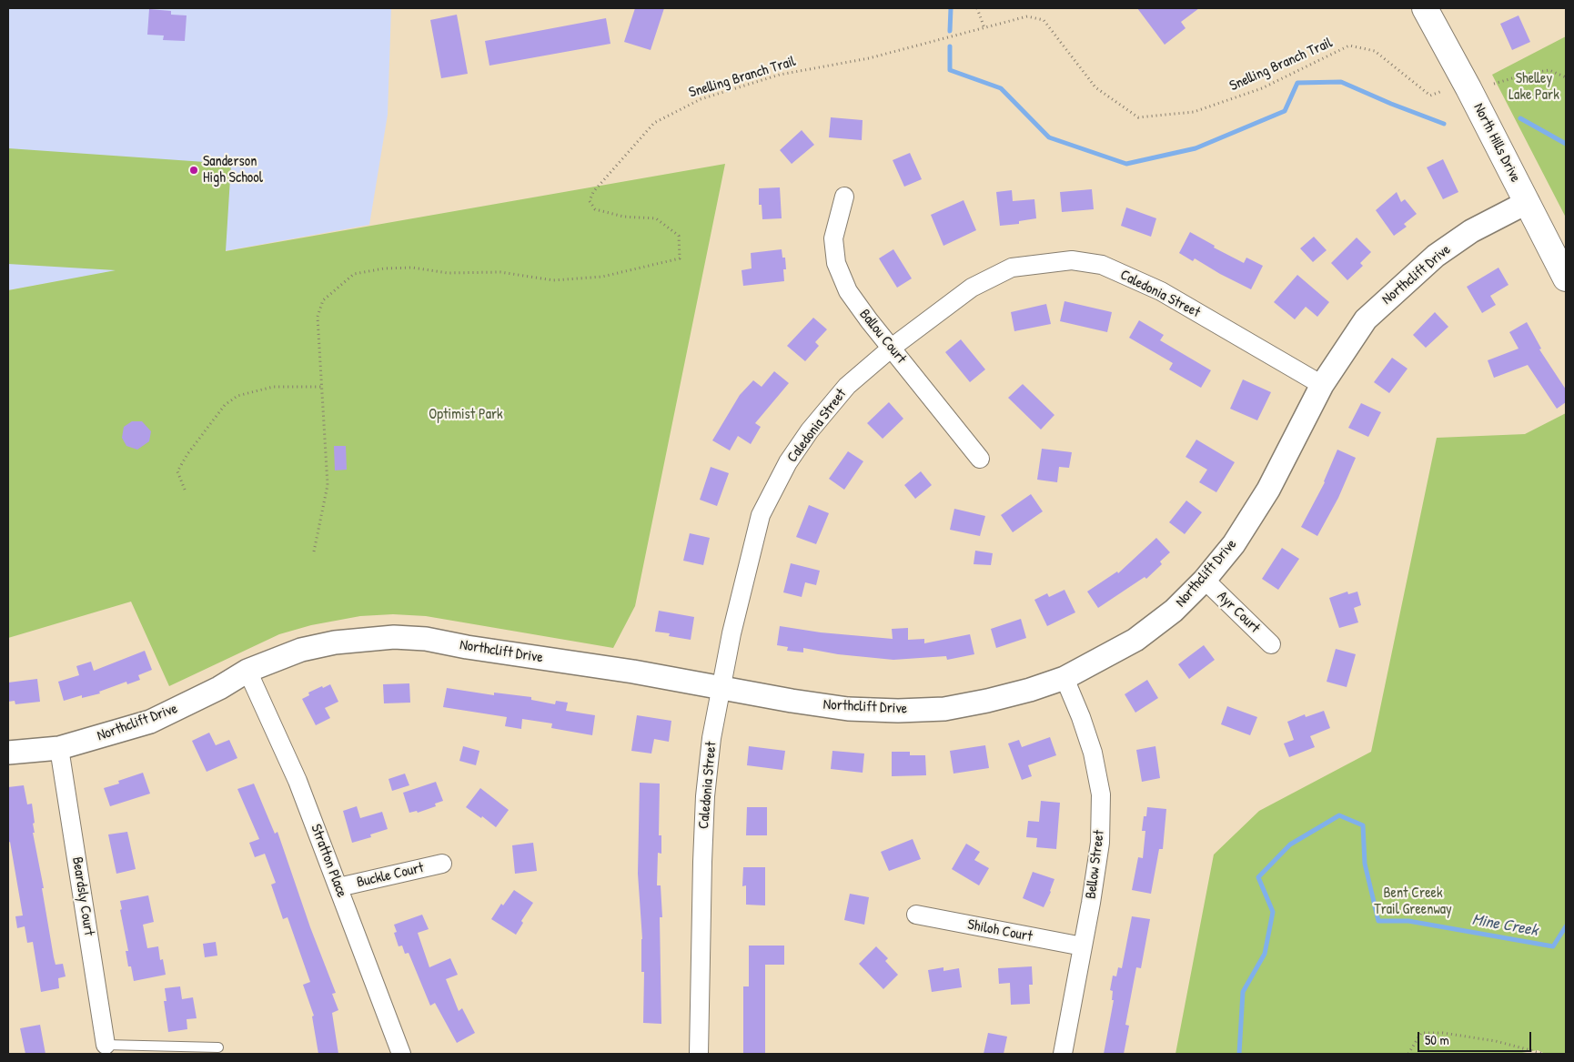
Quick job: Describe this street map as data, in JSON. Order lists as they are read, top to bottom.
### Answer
{
  "streets": {
    "main road": ["North Hills Drive"],
    "street": [
      "Northclift Drive",
      "Caledonia Street",
      "Ballou Court",
      "Ayr Court",
      "Stratton Place",
      "Bellow Street",
      "Buckle Court",
      "Beardsly Court",
      "Shiloh Court"
    ],
    "path": ["Snelling Branch Trail"]
  },
  "crossings": [
    ["North Hills Drive", "Northclift Drive"],
    ["Northclift Drive", "Caledonia Street"],
    ["Northclift Drive", "Ayr Court"],
    ["Northclift Drive", "Stratton Place"],
    ["Northclift Drive", "Bellow Street"],
    ["Northclift Drive", "Beardsly Court"],
    ["Caledonia Street", "Ballou Court"],
    ["Stratton Place", "Buckle Court"],
    ["Bellow Street", "Shiloh Court"]
  ],
  "water": ["Mine Creek"],
  "parks": ["Shelley Lake Park", "Optimist Park", "Bent Creek Trail Greenway"],
  "places": ["Sanderson High School"],
  "scale_bar": "50 m"
}
